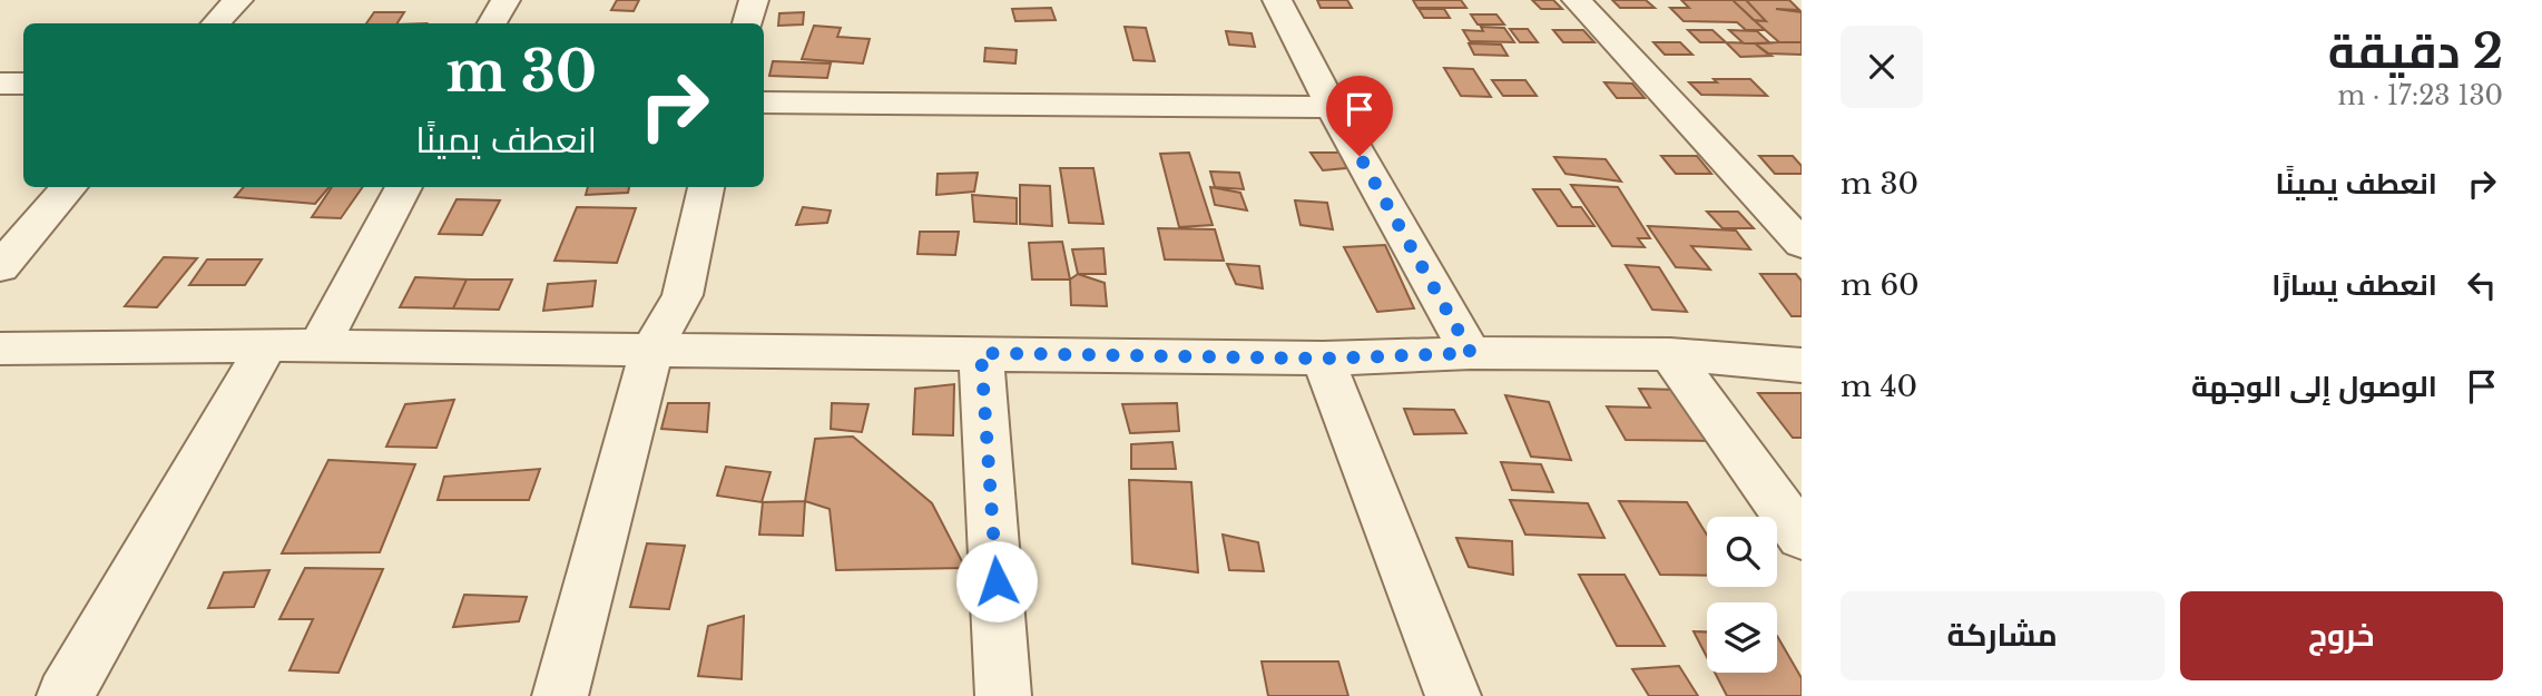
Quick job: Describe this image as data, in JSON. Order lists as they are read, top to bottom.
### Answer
{
  "page": {
    "heading": ["2 دقيقة", "130 m · 17:23"],
    "turn": ["30 m", "انعطف يمينًا"],
    "list": [
      {
        "name": "انعطف يمينًا",
        "value": "30 m"
      },
      {
        "name": "انعطف يسارًا",
        "value": "60 m"
      },
      {
        "name": "الوصول إلى الوجهة",
        "value": "40 m"
      }
    ],
    "buttons": ["خروج", "مشاركة"]
  }
}
